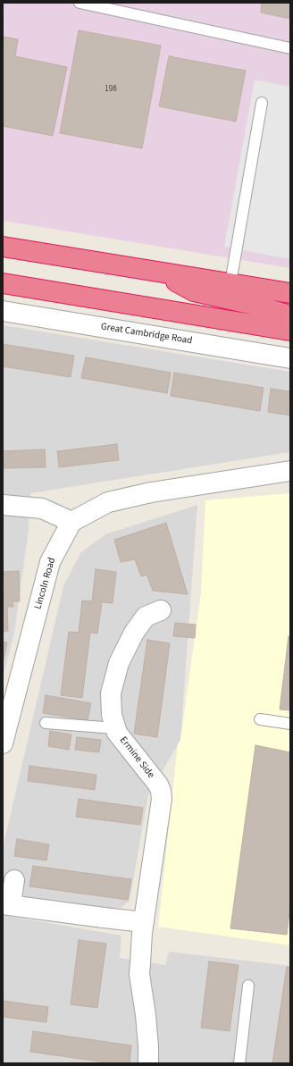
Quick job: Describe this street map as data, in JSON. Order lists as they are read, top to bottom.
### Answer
{
  "streets": {
    "street": ["Great Cambridge Road", "Lincoln Road", "Ermine Side"]
  },
  "house_numbers": ["198"]
}
